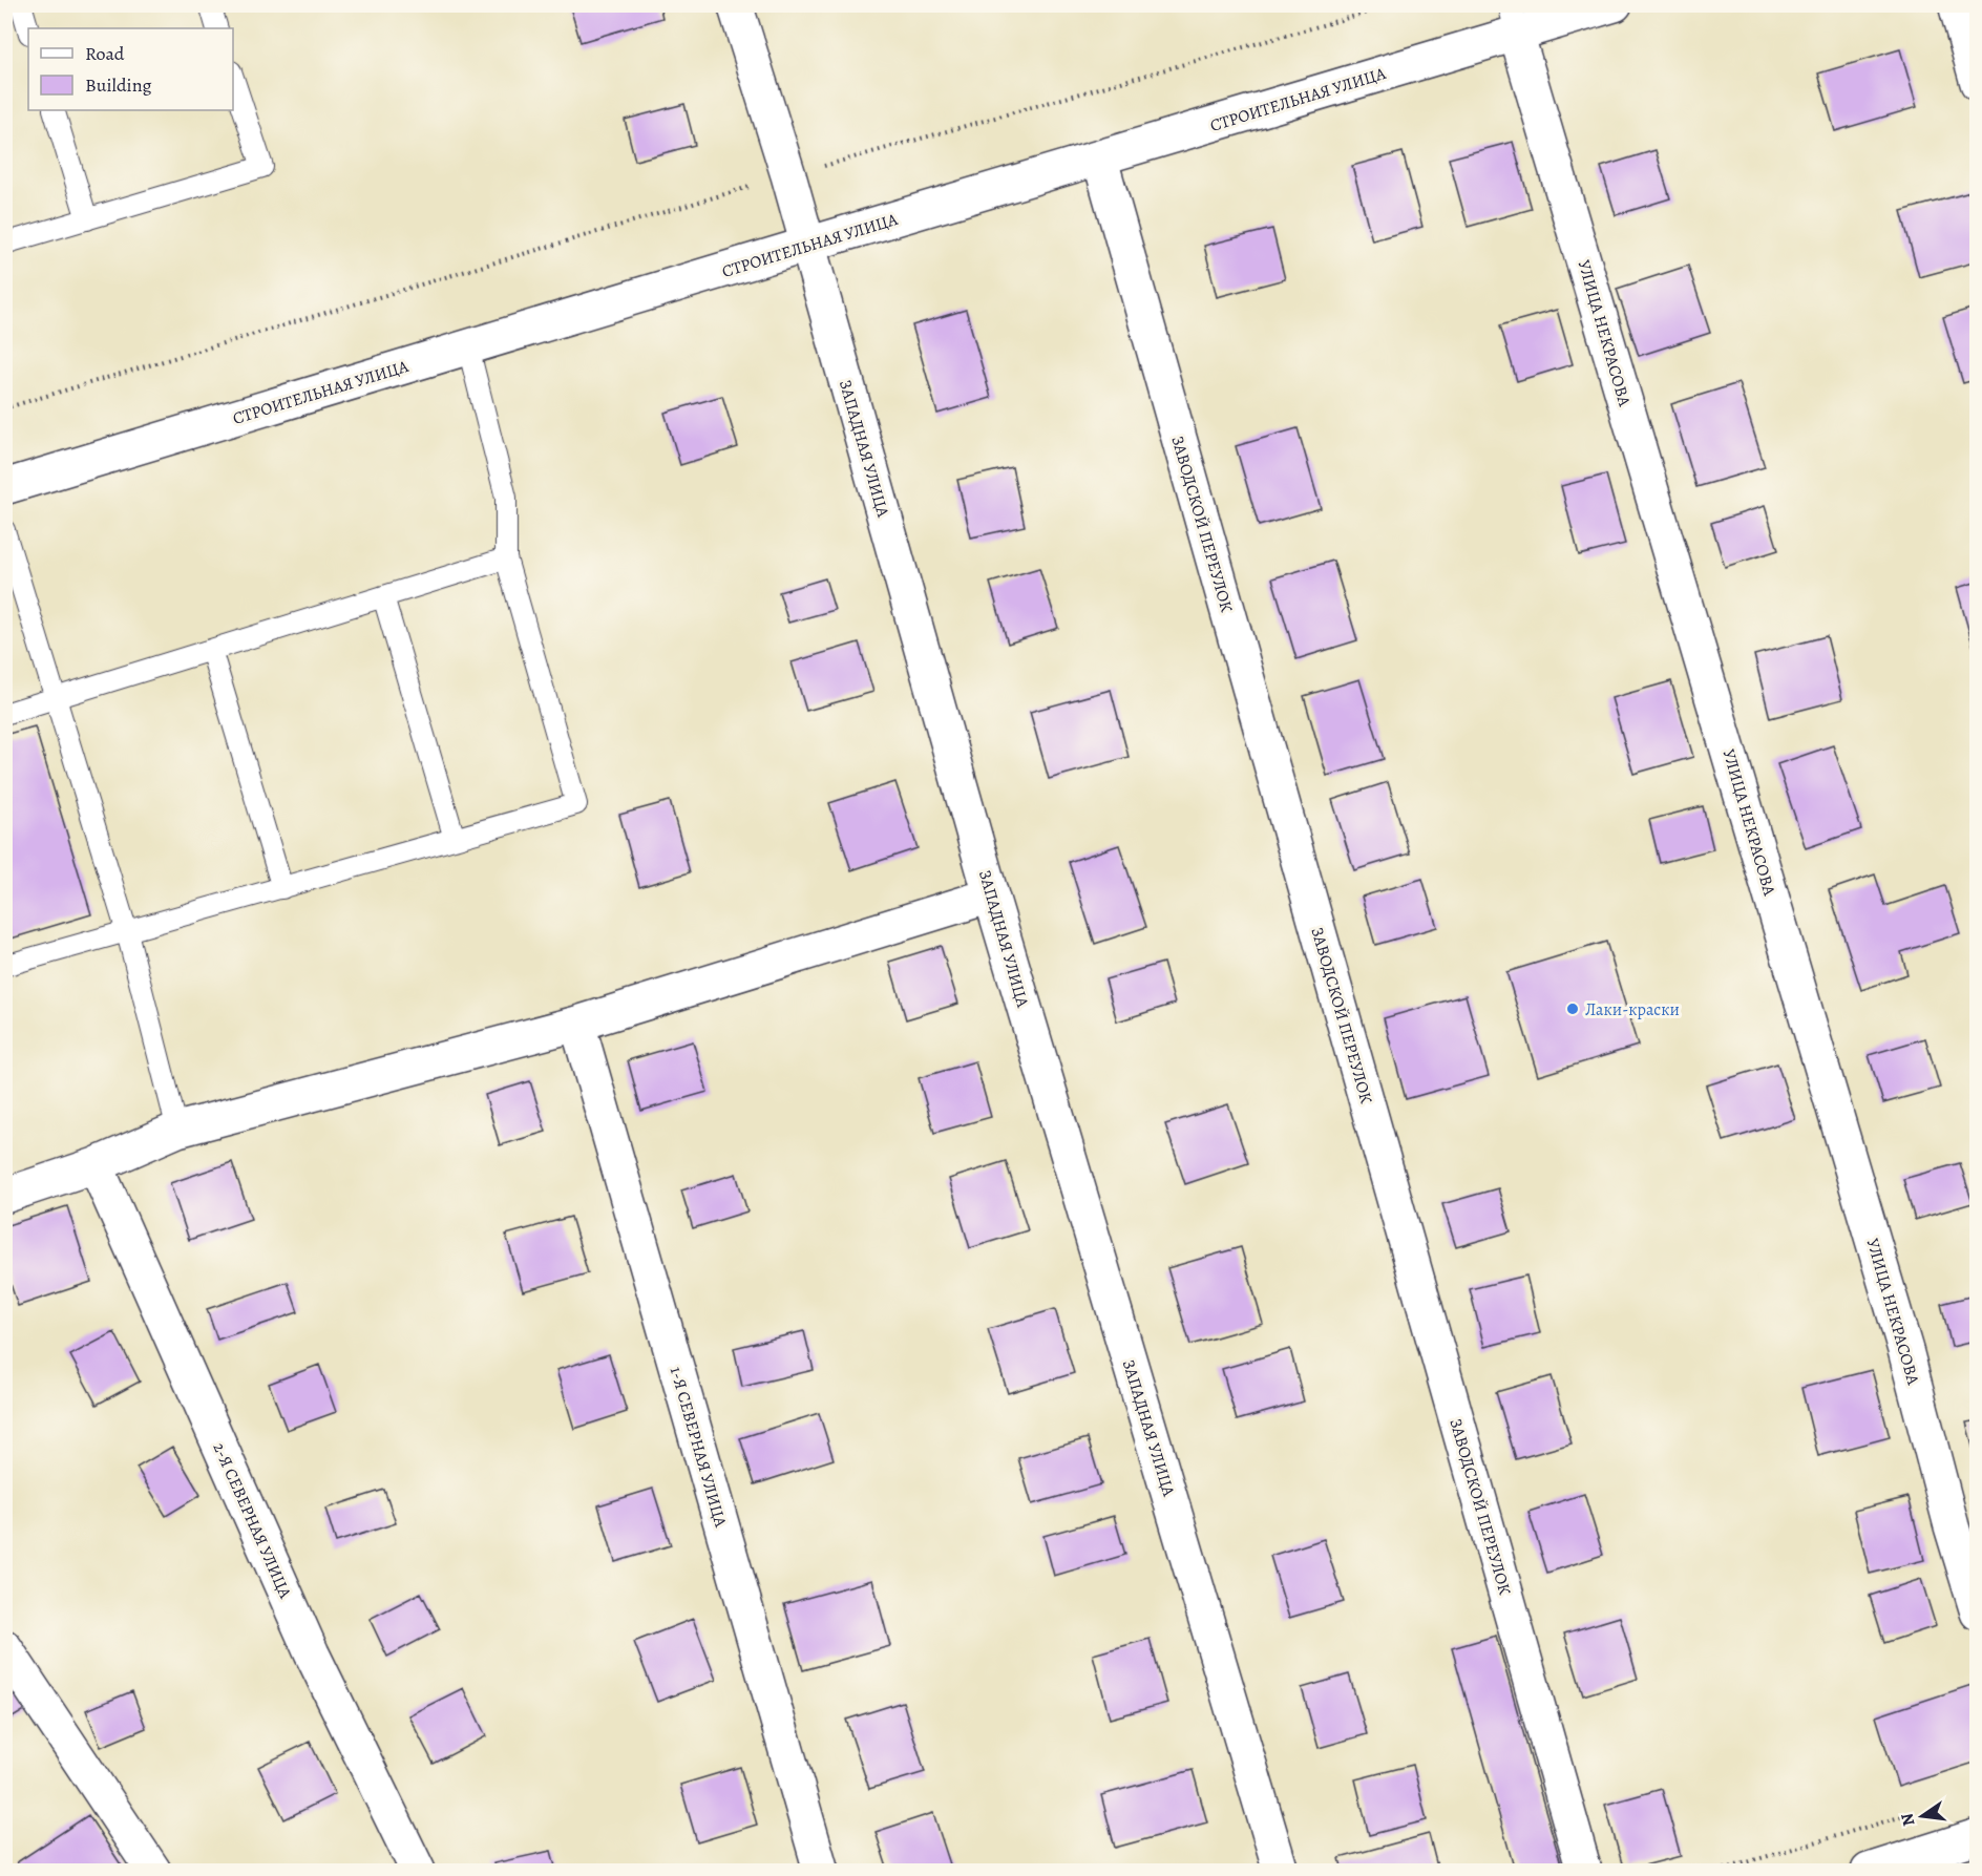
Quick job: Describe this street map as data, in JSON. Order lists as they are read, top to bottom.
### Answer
{
  "streets": {
    "street": [
      "СТРОИТЕЛЬНАЯ УЛИЦА",
      "УЛИЦА НЕКРАСОВА",
      "ЗАПАДНАЯ УЛИЦА",
      "ЗАВОДСКОЙ ПЕРЕУЛОК",
      "1-Я СЕВЕРНАЯ УЛИЦА",
      "2-Я СЕВЕРНАЯ УЛИЦА"
    ]
  },
  "crossings": [
    ["СТРОИТЕЛЬНАЯ УЛИЦА", "УЛИЦА НЕКРАСОВА"],
    ["СТРОИТЕЛЬНАЯ УЛИЦА", "ЗАПАДНАЯ УЛИЦА"],
    ["СТРОИТЕЛЬНАЯ УЛИЦА", "ЗАВОДСКОЙ ПЕРЕУЛОК"]
  ],
  "places": ["Лаки-краски"],
  "legend": ["Road", "Building"],
  "north": "left"
}
